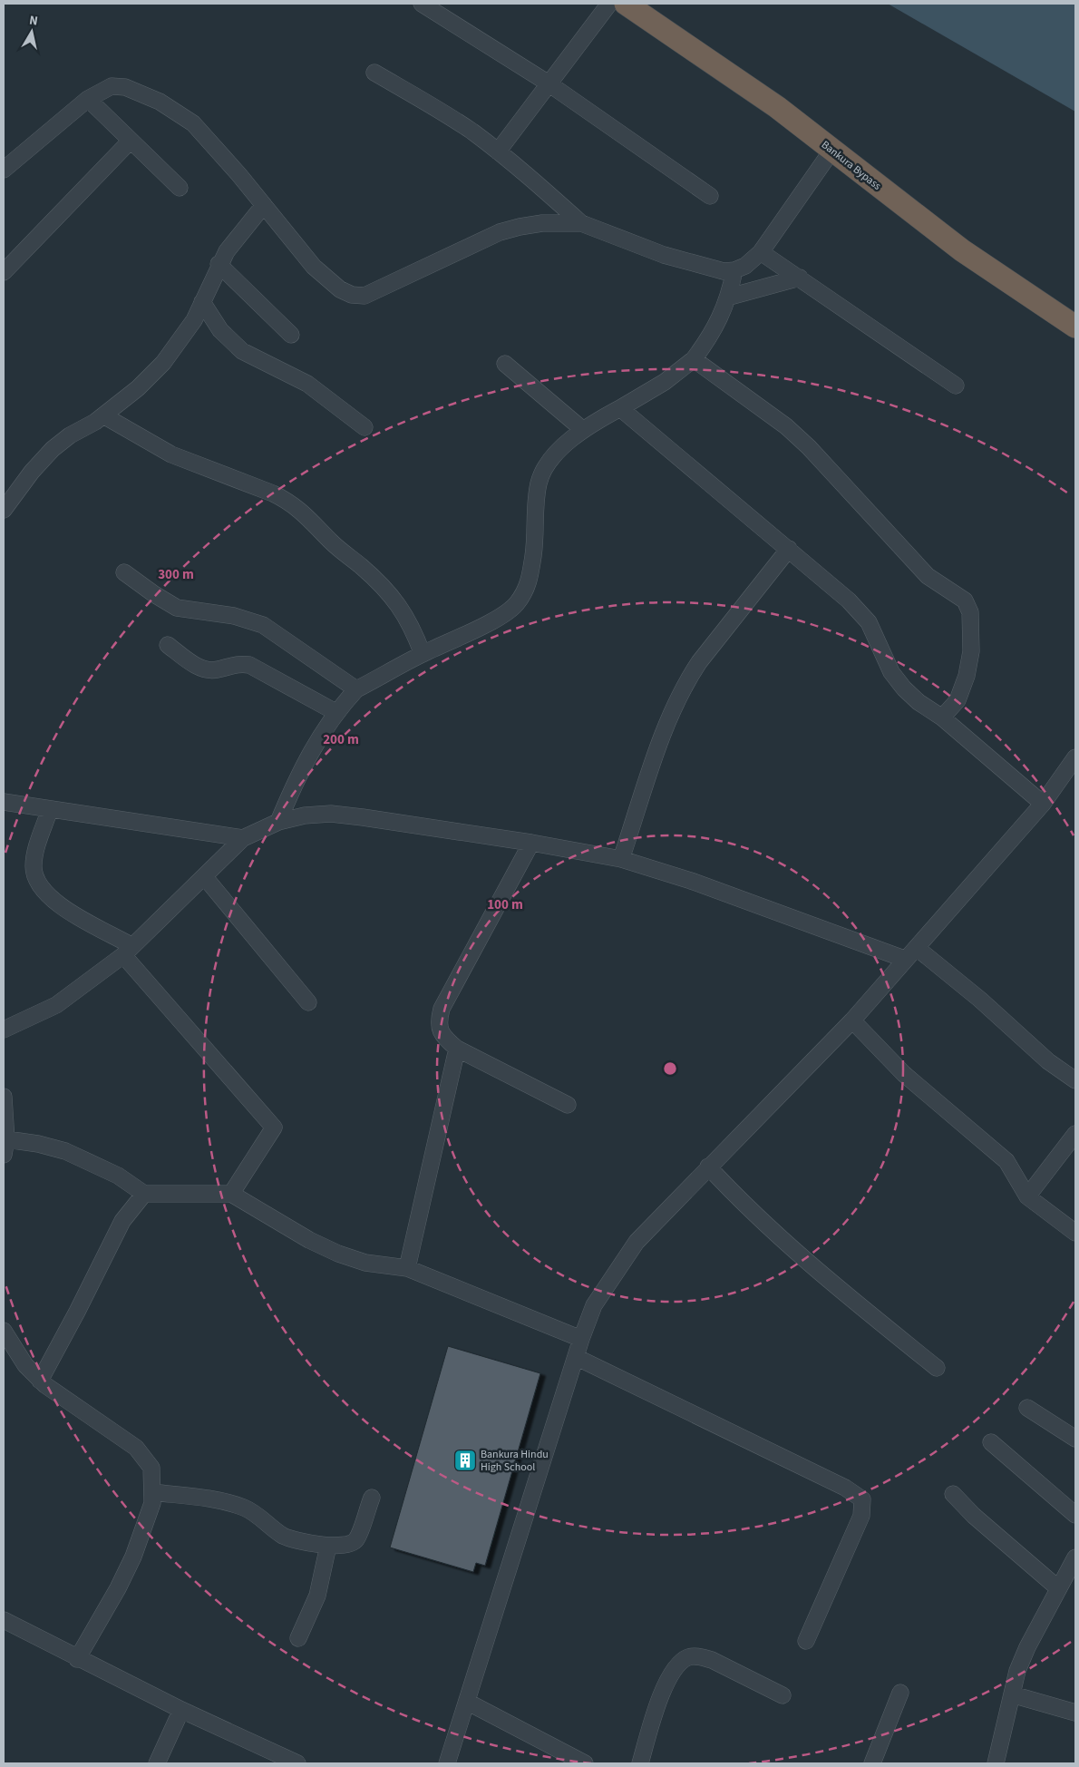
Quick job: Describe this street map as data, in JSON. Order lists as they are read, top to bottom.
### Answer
{
  "streets": {
    "highway": ["Bankura Bypass"]
  },
  "places": {
    "building": ["Bankura Hindu High School"]
  },
  "north": "top",
  "rings": ["300 m", "200 m", "100 m"]
}
